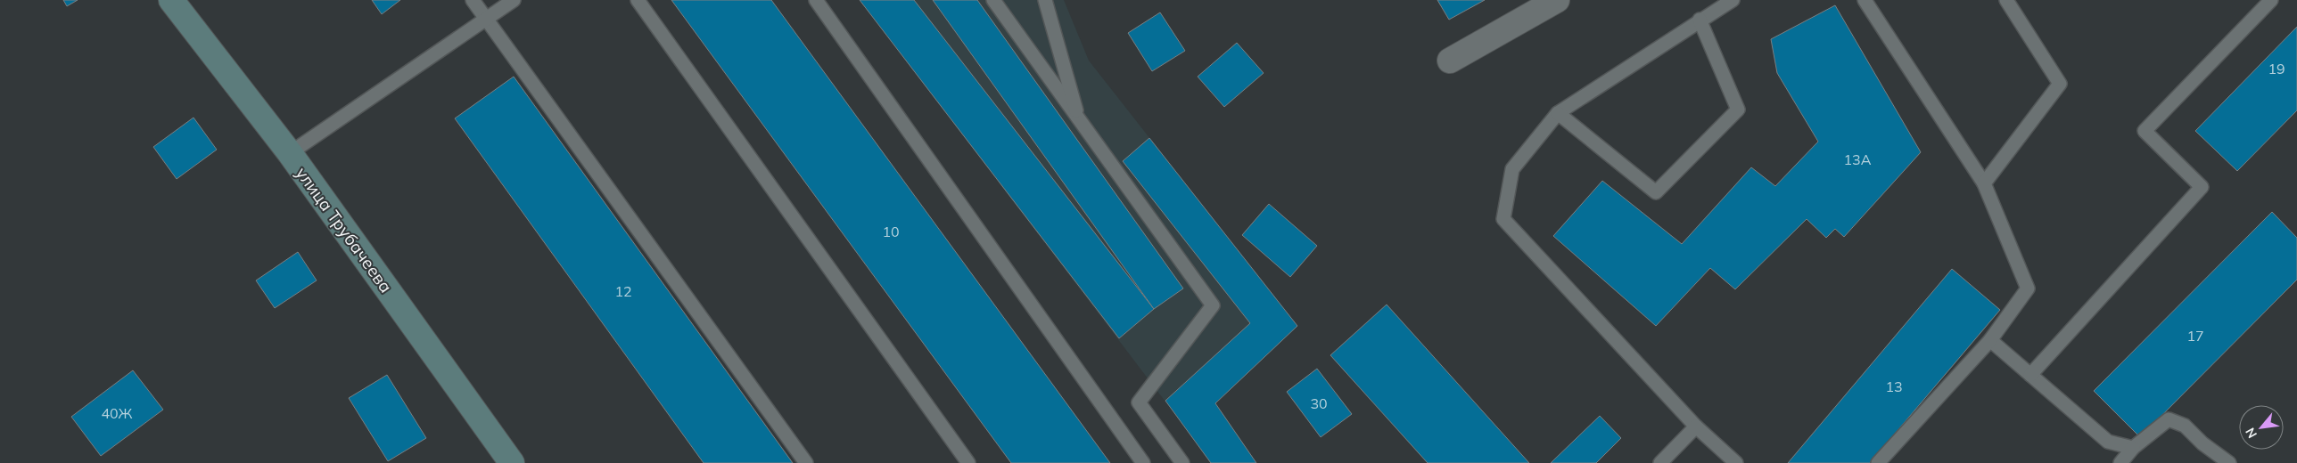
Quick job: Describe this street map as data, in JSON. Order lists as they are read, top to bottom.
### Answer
{
  "streets": {
    "main road": ["улица Трубачеева"]
  },
  "house_numbers": [
    "19",
    "13А",
    "10",
    "12",
    "17",
    "13",
    "30",
    "40Ж"
  ],
  "north": "bottom left"
}
